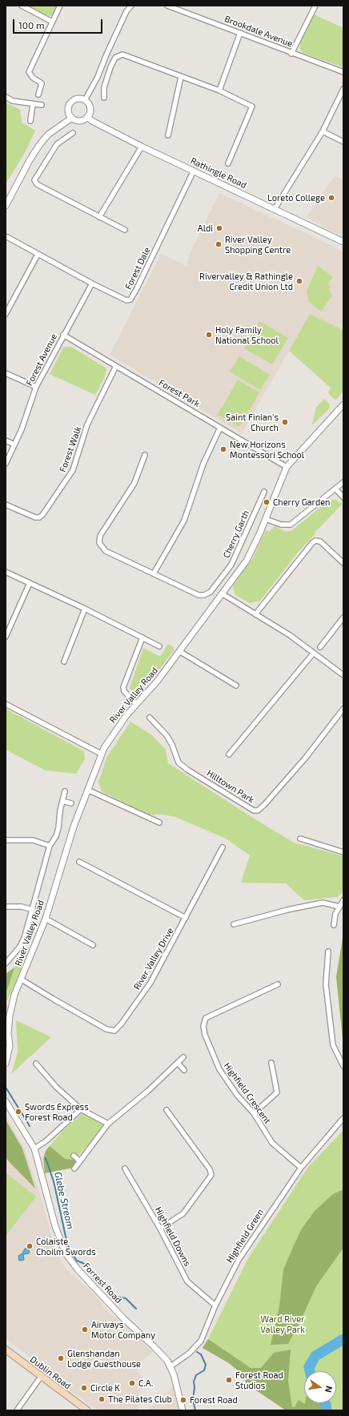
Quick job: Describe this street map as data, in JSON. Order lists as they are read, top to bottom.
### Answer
{
  "streets": {
    "main road": ["Dublin Road"],
    "street": [
      "Brookdale Avenue",
      "Rathingle Road",
      "Forest Dale",
      "Forest Avenue",
      "Forest Park",
      "Forest Walk",
      "Cherry Garth",
      "River Valley Road",
      "Hilltown Park",
      "River Valley Drive",
      "Highfield Crescent",
      "Highfield Green",
      "Highfield Downs",
      "Forrest Road"
    ]
  },
  "crossings": [
    ["Rathingle Road", "Forest Dale"],
    ["Forest Dale", "Forest Avenue"],
    ["Forest Avenue", "Forest Park"],
    ["Forest Park", "Forest Walk"],
    ["River Valley Road", "River Valley Drive"],
    ["Highfield Crescent", "Highfield Green"],
    ["Highfield Green", "Highfield Downs"],
    ["Highfield Green", "Forrest Road"]
  ],
  "water": ["Glebe Stream"],
  "parks": ["Ward River Valley Park"],
  "places": [
    "Loreto College",
    "Aldi",
    "River Valley Shopping Centre",
    "Rivervalley & Rathingle Credit Union Ltd",
    "Holy Family National School",
    "Saint Finian's Church",
    "New Horizons Montessori School",
    "Cherry Garden",
    "Swords Express Forest Road",
    "Colaiste Choilm Swords",
    "Airways Motor Company",
    "Glenshandan Lodge Guesthouse",
    "Forest Road Studios",
    "C.A.",
    "Circle K",
    "The Pilates Club",
    "Forest Road"
  ],
  "scale_bar": "100 m",
  "north": "right"
}
